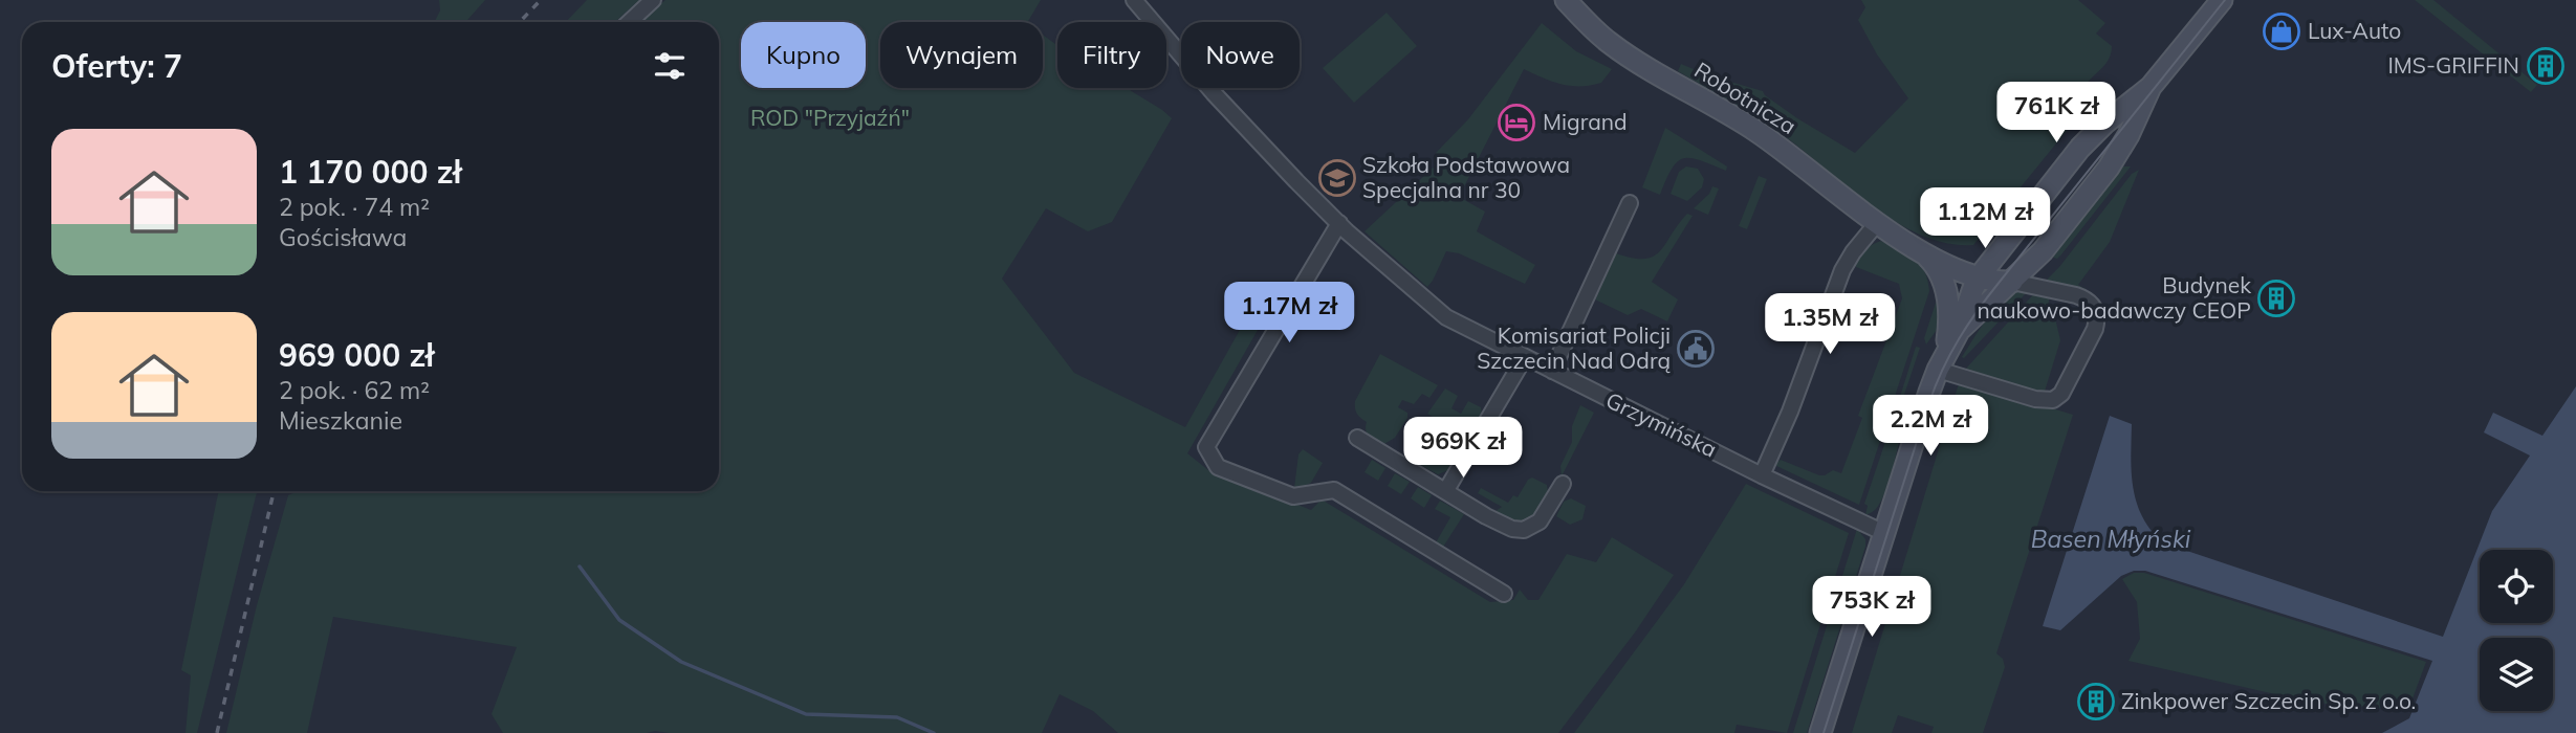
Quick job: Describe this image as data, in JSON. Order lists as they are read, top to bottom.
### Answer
{
  "streets": {
    "street": ["Robotnicza", "Grzymińska"]
  },
  "water": ["Basen Młyński"],
  "parks": ["ROD \"Przyjaźń\""],
  "places": {
    "shop": ["Lux-Auto"],
    "building": ["IMS-GRIFFIN", "Budynek naukowo-badawczy CEOP", "Zinkpower Szczecin Sp. z o.o."],
    "hotel": ["Migrand"],
    "school or university": ["Szkoła Podstawowa Specjalna nr 30"],
    "public building": ["Komisariat Policji Szczecin Nad Odrą"]
  },
  "page": {
    "chip": [
      "Kupno",
      "Wynajem",
      "Filtry",
      "Nowe"
    ],
    "heading": "Oferty: 7",
    "price": [
      "761K zł",
      "1.12M zł",
      "1.17M zł",
      "1.35M zł",
      "2.2M zł",
      "969K zł",
      "753K zł"
    ],
    "list": [
      {
        "name": "1 170 000 zł",
        "note": "2 pok. · 74 m² · Gościsława"
      },
      {
        "name": "969 000 zł",
        "note": "2 pok. · 62 m² · Mieszkanie"
      }
    ]
  }
}
